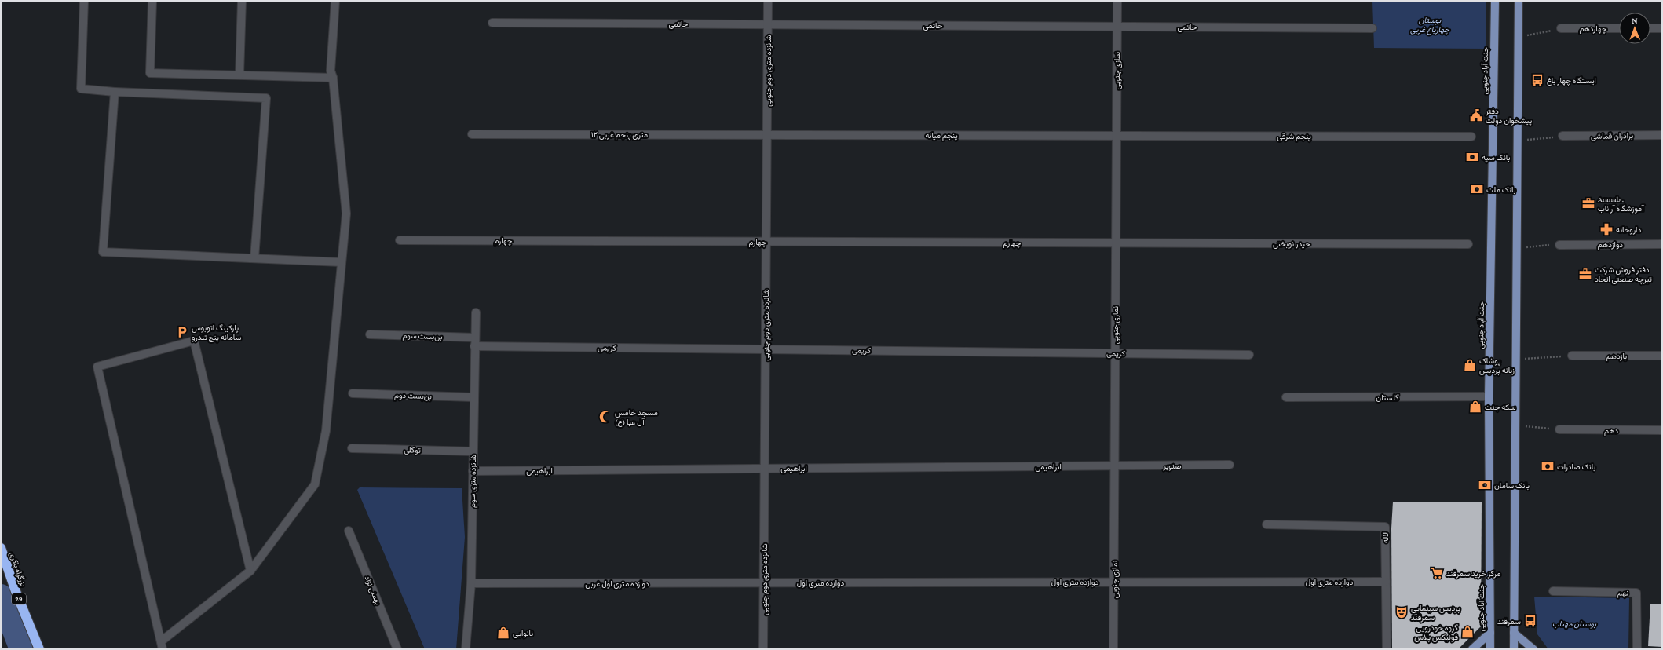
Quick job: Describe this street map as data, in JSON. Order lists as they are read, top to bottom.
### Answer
{
  "streets": {
    "highway": ["بزرگراه باکری", "29"],
    "main road": ["جنت آباد جنوبی"],
    "street": [
      "حاتمی",
      "چهاردهم",
      "شانزده متری دوم جنوبی",
      "نمازی جنوبی",
      "۱۲ متری پنجم غربی",
      "پنجم میانه",
      "پنجم شرقی",
      "برادران قماشی",
      "چهارم",
      "حیدر نوبختی",
      "دوازدهم",
      "بن‌بست سوم",
      "کریمی",
      "یازدهم",
      "بن‌بست دوم",
      "گلستان",
      "دهم",
      "توکلی",
      "صنوبر",
      "ابراهیمی",
      "شانزده متری سوم",
      "لاله",
      "دوازده متری اول",
      "دوازده متری اول غربی",
      "بهمنی نژاد",
      "نهم"
    ]
  },
  "crossings": [
    ["حاتمی", "شانزده متری دوم جنوبی"],
    ["حاتمی", "نمازی جنوبی"],
    ["شانزده متری دوم جنوبی", "۱۲ متری پنجم غربی"],
    ["شانزده متری دوم جنوبی", "پنجم میانه"],
    ["شانزده متری دوم جنوبی", "چهارم"],
    ["شانزده متری دوم جنوبی", "کریمی"],
    ["شانزده متری دوم جنوبی", "ابراهیمی"],
    ["شانزده متری دوم جنوبی", "دوازده متری اول"],
    ["شانزده متری دوم جنوبی", "دوازده متری اول غربی"],
    ["نمازی جنوبی", "پنجم میانه"],
    ["نمازی جنوبی", "پنجم شرقی"],
    ["نمازی جنوبی", "چهارم"],
    ["نمازی جنوبی", "حیدر نوبختی"],
    ["نمازی جنوبی", "کریمی"],
    ["نمازی جنوبی", "صنوبر"],
    ["نمازی جنوبی", "ابراهیمی"],
    ["نمازی جنوبی", "دوازده متری اول"],
    ["جنت آباد جنوبی", "گلستان"],
    ["۱۲ متری پنجم غربی", "پنجم میانه"],
    ["پنجم میانه", "پنجم شرقی"],
    ["چهارم", "حیدر نوبختی"],
    ["بن‌بست سوم", "شانزده متری سوم"],
    ["کریمی", "شانزده متری سوم"],
    ["بن‌بست دوم", "شانزده متری سوم"],
    ["توکلی", "شانزده متری سوم"],
    ["صنوبر", "ابراهیمی"],
    ["ابراهیمی", "شانزده متری سوم"],
    ["شانزده متری سوم", "دوازده متری اول غربی"],
    ["لاله", "دوازده متری اول"],
    ["دوازده متری اول", "دوازده متری اول غربی"]
  ],
  "parks": ["بوستان چهارباغ غربی", "بوستان مهتاب"],
  "places": {
    "bus stop": ["ایستگاه چهار باغ", "سمرقند"],
    "public building": ["دفتر پیشخوان دولت"],
    "bank": [
      "بانک سپه",
      "بانک ملت",
      "بانک صادرات",
      "بانک سامان"
    ],
    "office": ["Aranab . آموزشگاه آراناب", "دفتر فروش شرکت تیرچه صنعتی اتحاد"],
    "pharmacy": ["داروخانه"],
    "parking": ["پارکینگ اتوبوس سامانه پنج تندرو"],
    "shop": [
      "پوشاک زنانه پردیس",
      "سکه جنت",
      "گروه خودرویی فونیکس پلاس",
      "نانوایی"
    ],
    "mosque": ["مسجد خامس آل عبا (ع)"],
    "supermarket": ["مرکز خرید سمرقند"],
    "theatre": ["پردیس سینمایی سمرقند"]
  },
  "north": "top"
}
